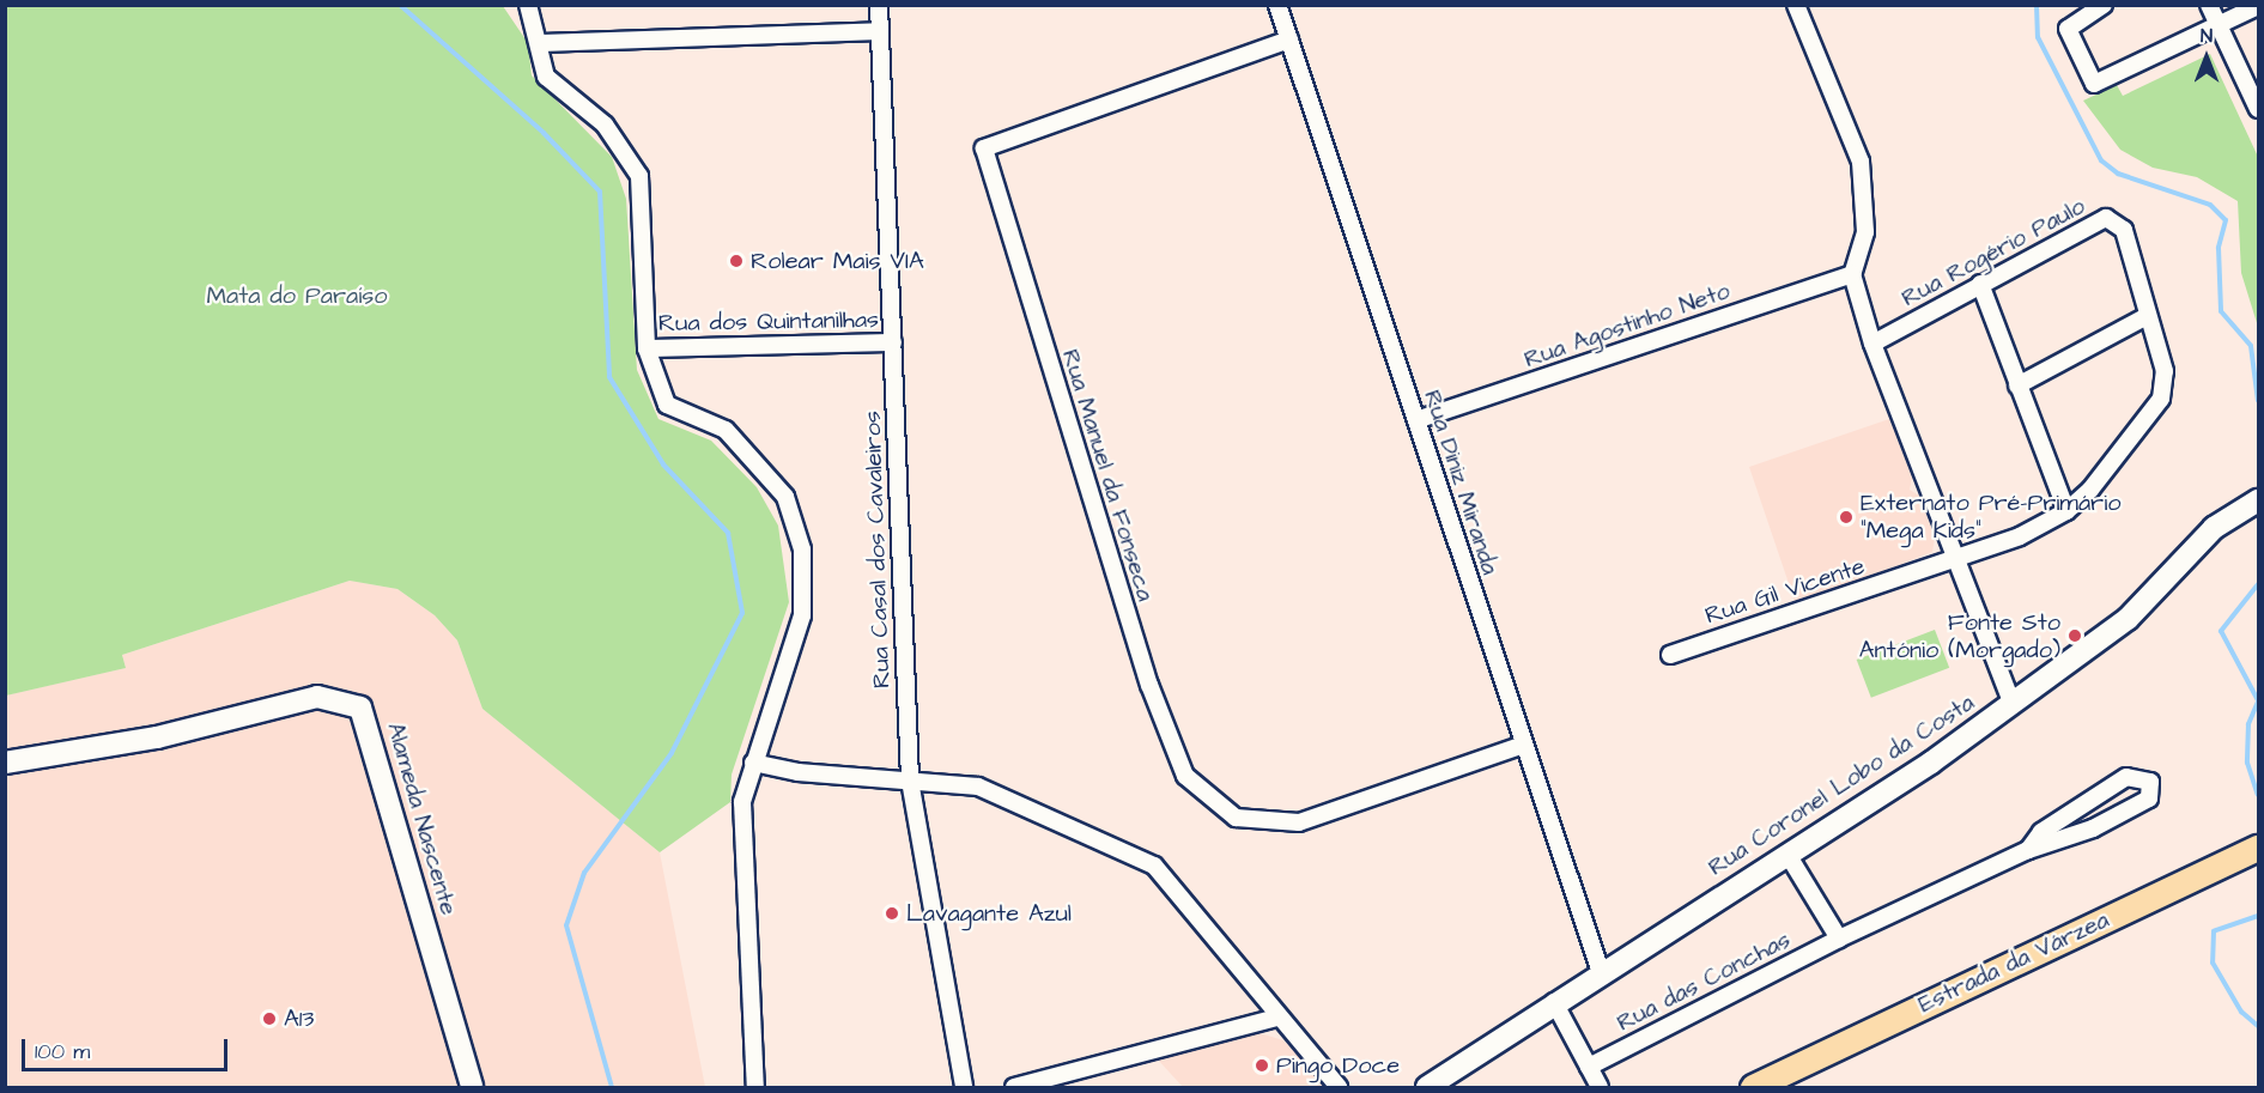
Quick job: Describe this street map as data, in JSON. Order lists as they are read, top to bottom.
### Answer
{
  "streets": {
    "main road": ["Estrada da Várzea"],
    "street": [
      "Rua Rogério Paulo",
      "Rua dos Quintanilhas",
      "Rua Agostinho Neto",
      "Rua Manuel da Fonseca",
      "Rua Diniz Miranda",
      "Rua Casal dos Cavaleiros",
      "Rua Gil Vicente",
      "Rua Coronel Lobo da Costa",
      "Alameda Nascente",
      "Rua das Conchas"
    ]
  },
  "crossings": [
    ["Rua Rogério Paulo", "Rua Gil Vicente"],
    ["Rua dos Quintanilhas", "Rua Casal dos Cavaleiros"],
    ["Rua Agostinho Neto", "Rua Diniz Miranda"],
    ["Rua Manuel da Fonseca", "Rua Diniz Miranda"],
    ["Rua Diniz Miranda", "Rua Coronel Lobo da Costa"]
  ],
  "parks": ["Mata do Paraíso"],
  "places": [
    "Rolear Mais VIA",
    "Externato Pré-Primário \"Mega Kids\"",
    "Fonte Sto António (Morgado)",
    "Lavagante Azul",
    "A13",
    "Pingo Doce"
  ],
  "scale_bar": "100 m",
  "north": "top"
}
